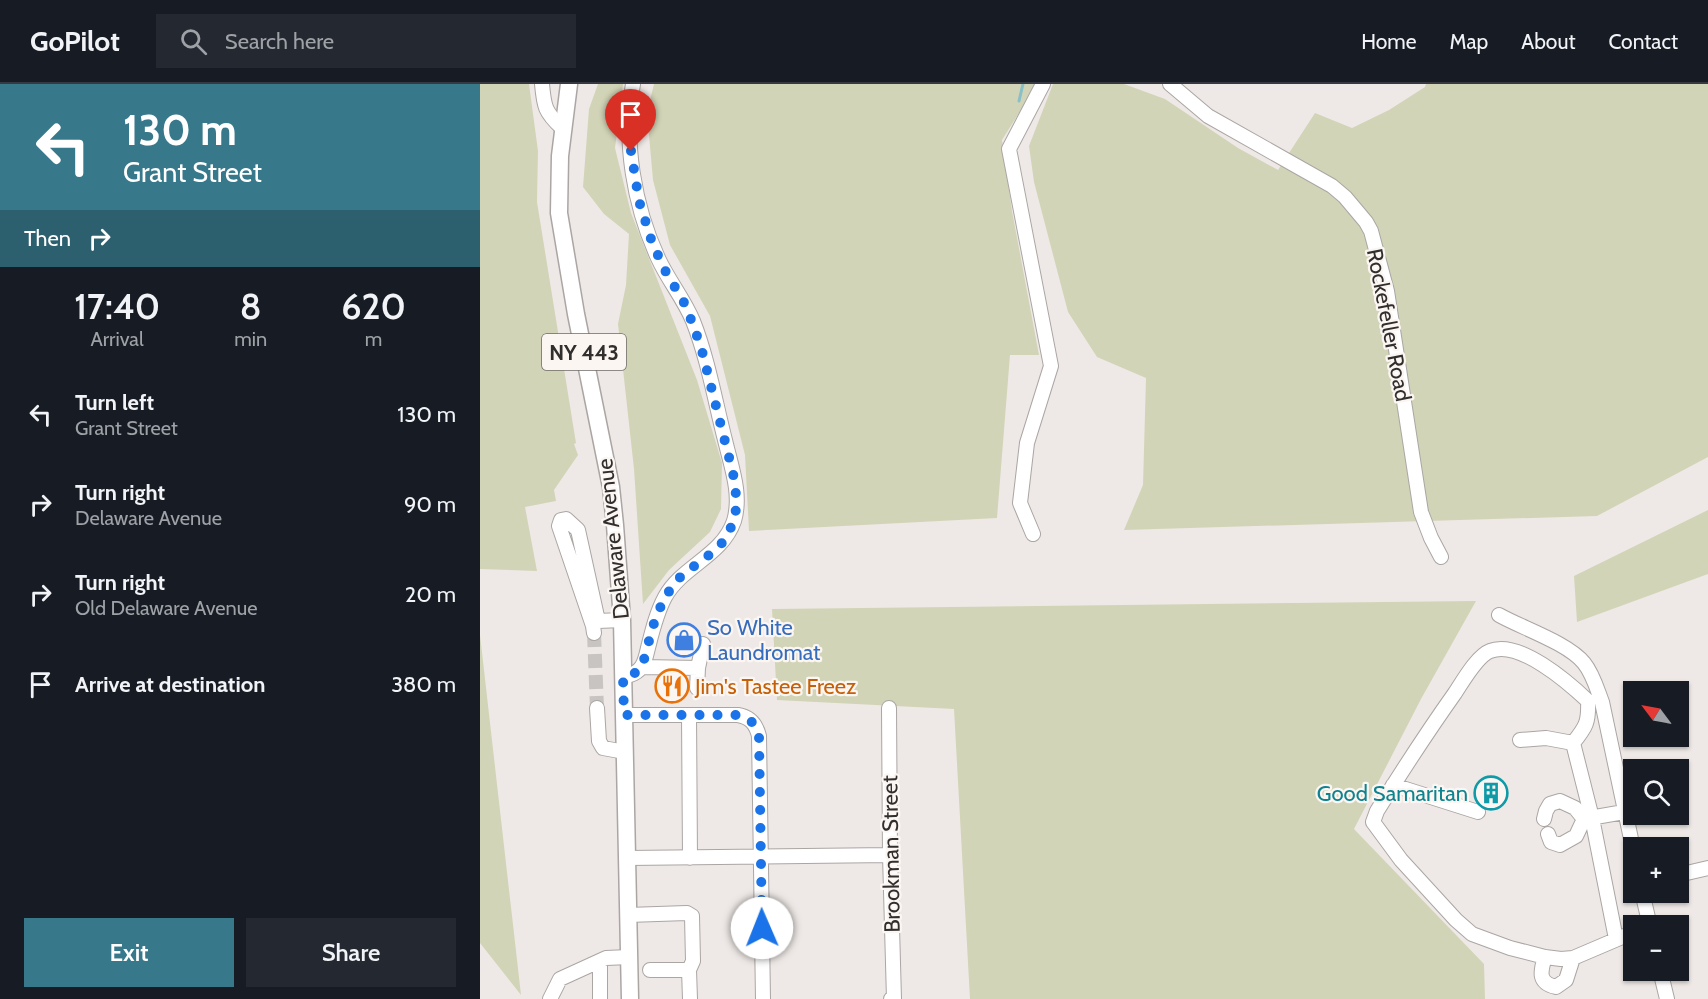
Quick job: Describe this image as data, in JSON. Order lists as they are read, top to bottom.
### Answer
{
  "streets": {
    "main road": ["NY 443", "Delaware Avenue"],
    "street": ["Rockefeller Road", "Brookman Street"]
  },
  "places": {
    "shop": ["So White Laundromat"],
    "restaurant": ["Jim's Tastee Freez"],
    "building": ["Good Samaritan"]
  },
  "north": "top left",
  "page": {
    "header": "GoPilot",
    "search": "Search here",
    "nav": [
      "Home",
      "Map",
      "About",
      "Contact"
    ],
    "turn": ["130 m", "Grant Street"],
    "then": "Then",
    "eta": [
      "17:40",
      "Arrival",
      "8",
      "min",
      "620",
      "m"
    ],
    "list": [
      {
        "name": "Turn left",
        "note": "Grant Street",
        "value": "130 m"
      },
      {
        "name": "Turn right",
        "note": "Delaware Avenue",
        "value": "90 m"
      },
      {
        "name": "Turn right",
        "note": "Old Delaware Avenue",
        "value": "20 m"
      },
      {
        "name": "Arrive at destination",
        "value": "380 m"
      }
    ],
    "map_buttons": ["+", "−"],
    "buttons": ["Exit", "Share"]
  }
}
